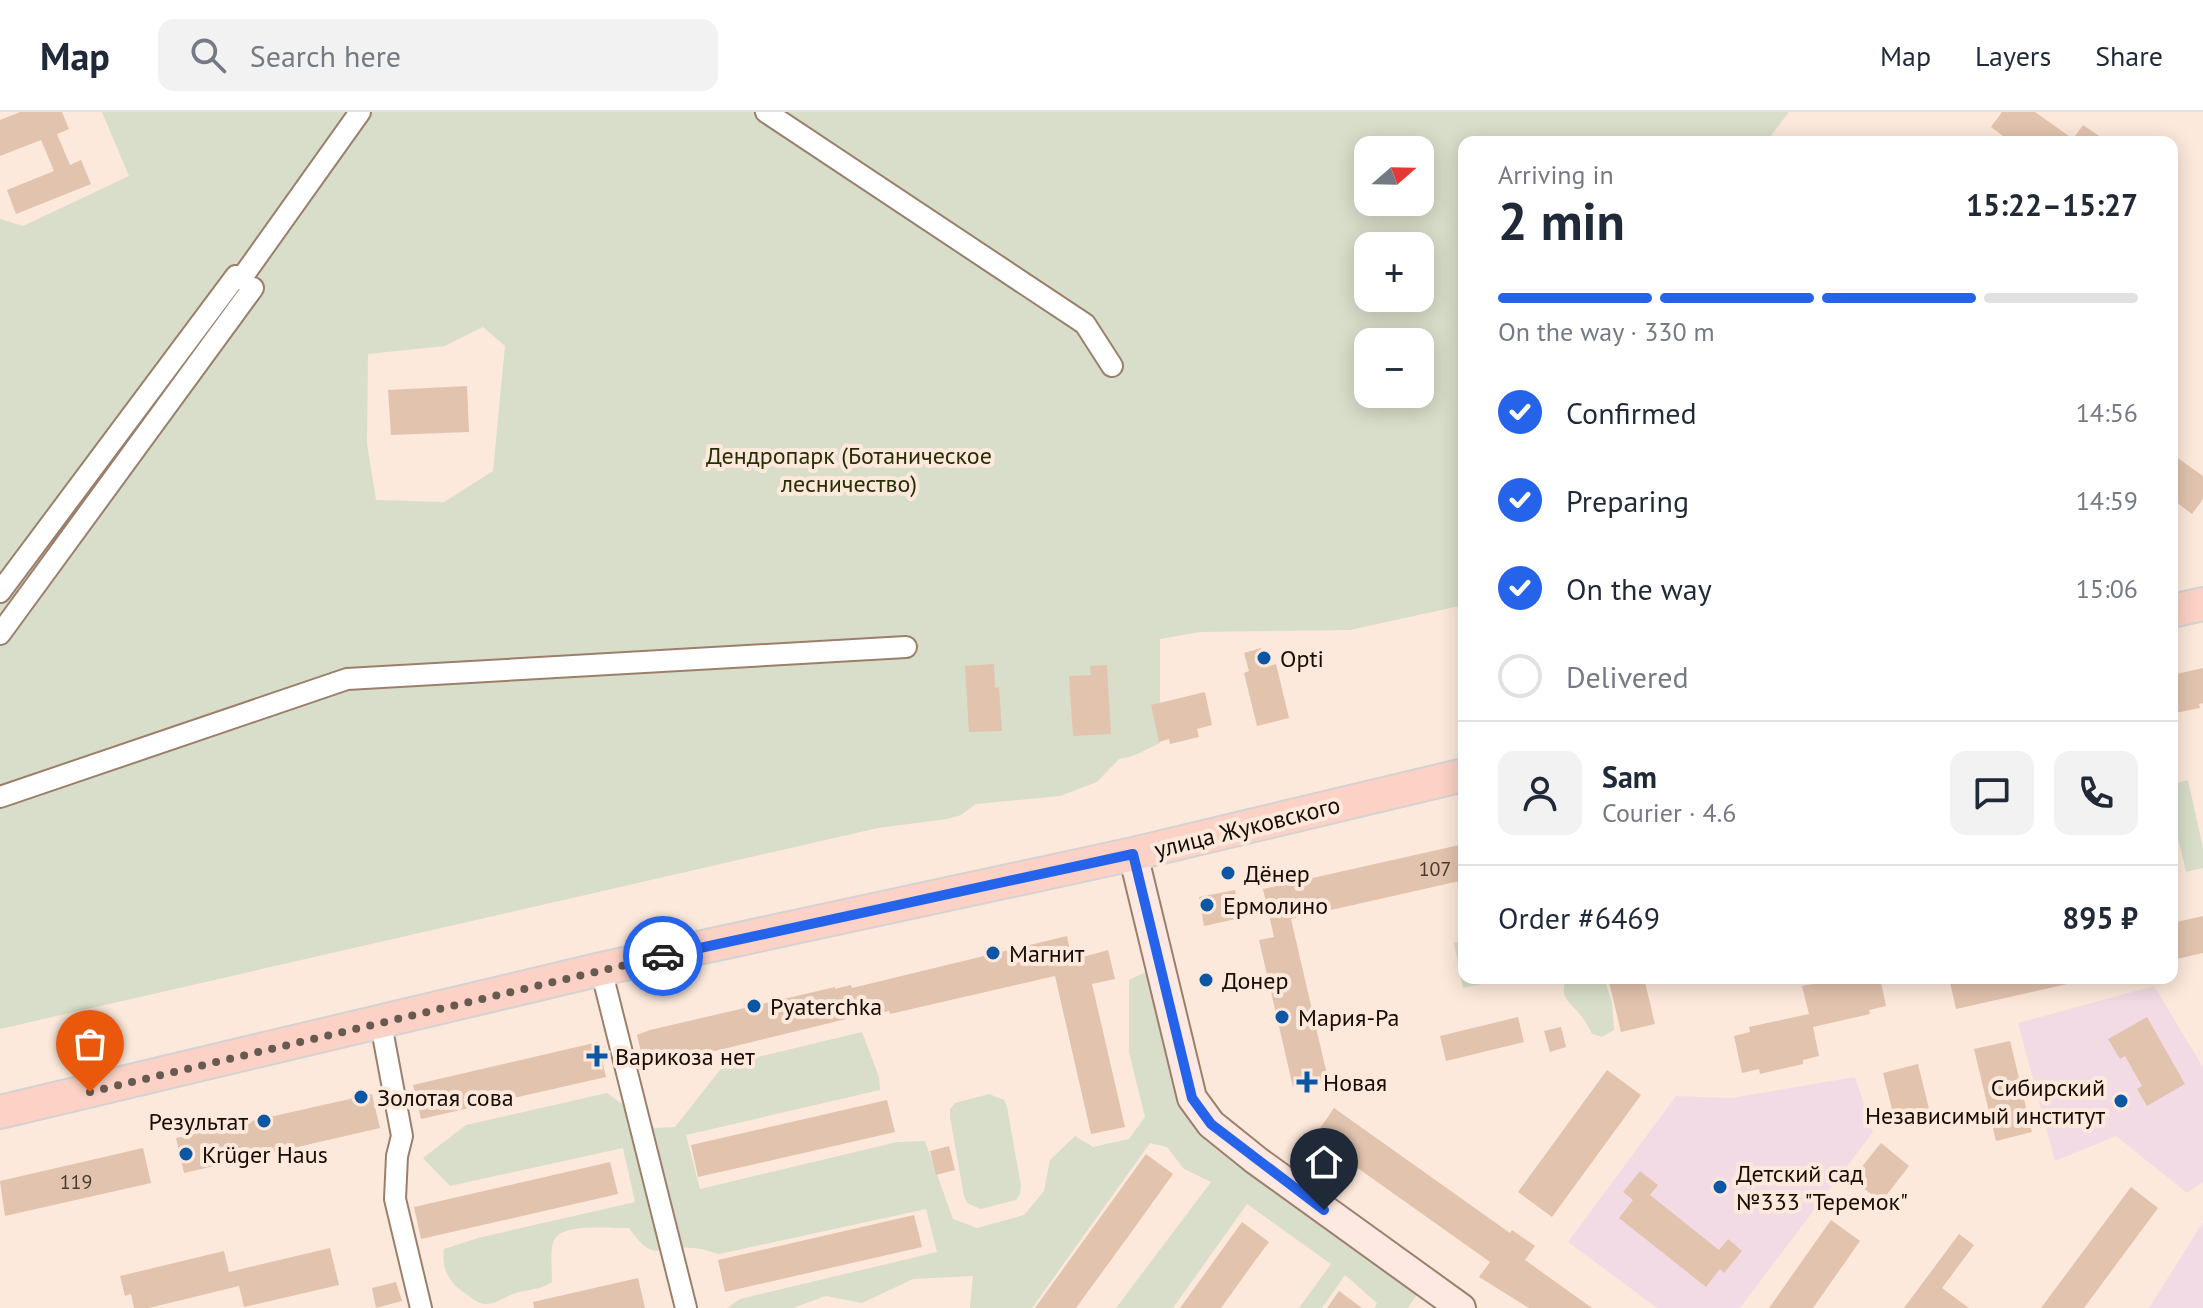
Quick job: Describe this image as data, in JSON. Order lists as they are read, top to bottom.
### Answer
{
  "streets": {
    "main road": ["улица Жуковского"]
  },
  "parks": ["Дендропарк (Ботаническое лесничество)"],
  "places": {
    "other": [
      "Opti",
      "Дёнер",
      "Ермолино",
      "Магнит",
      "Донер",
      "Pyaterchka",
      "Мария-Ра",
      "Золотая сова",
      "Сибирский Независимый институт",
      "Результат",
      "Krüger Haus",
      "Детский сад №333 \"Теремок\""
    ],
    "health": ["Варикоза нет", "Новая"]
  },
  "house_numbers": ["107", "119"],
  "north": "right",
  "page": {
    "header": "Map",
    "search": "Search here",
    "nav": ["Map", "Layers", "Share"],
    "map_buttons": ["+", "−"],
    "heading": ["2 min", "Arriving in", "15:22–15:27"],
    "panel": [
      "Sam",
      "Courier · 4.6",
      "Order #6469",
      "895 ₽"
    ],
    "bar": "On the way · 330 m",
    "list": [
      ["Confirmed", "14:56"],
      ["Preparing", "14:59"],
      ["On the way", "15:06"],
      "Delivered"
    ]
  }
}
